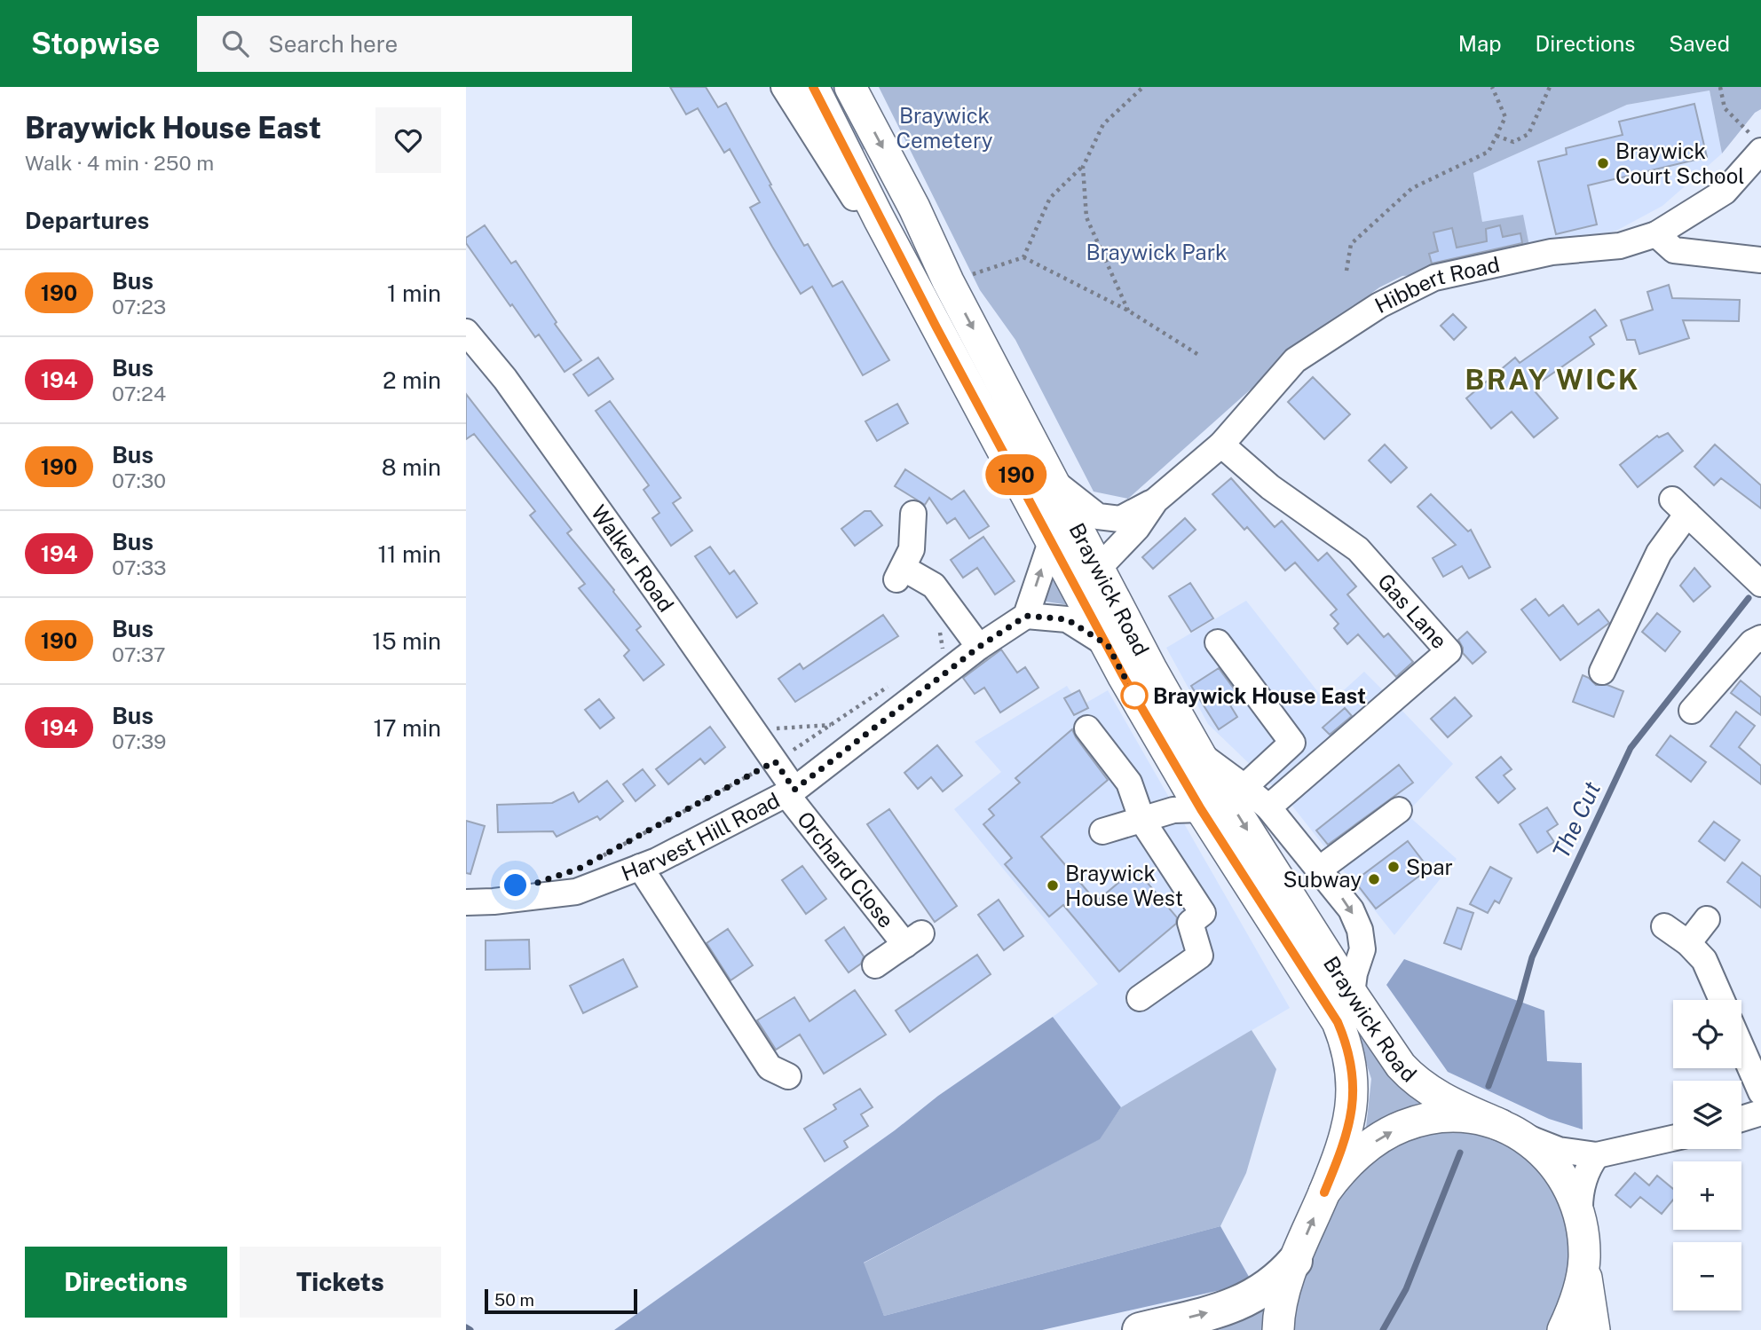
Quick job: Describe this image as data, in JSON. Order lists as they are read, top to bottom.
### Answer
{
  "streets": {
    "main road": ["Braywick Road"],
    "street": [
      "Hibbert Road",
      "Walker Road",
      "Gas Lane",
      "Harvest Hill Road",
      "Orchard Close"
    ]
  },
  "crossings": [
    ["Hibbert Road", "Braywick Road"],
    ["Hibbert Road", "Gas Lane"],
    ["Walker Road", "Harvest Hill Road"],
    ["Walker Road", "Orchard Close"],
    ["Harvest Hill Road", "Orchard Close"]
  ],
  "districts": ["BRAY WICK"],
  "water": ["The Cut"],
  "parks": ["Braywick Cemetery", "Braywick Park"],
  "places": [
    "Braywick Court School",
    "Braywick House East",
    "Spar",
    "Subway",
    "Braywick House West"
  ],
  "lines": ["bus line 190"],
  "scale_bar": "50 m",
  "page": {
    "header": "Stopwise",
    "search": "Search here",
    "nav": ["Map", "Directions", "Saved"],
    "heading": [
      ["Braywick House East", "Walk · 4 min · 250 m"],
      "Departures"
    ],
    "on_map": "190",
    "list": [
      {
        "mark": "190",
        "name": "Bus",
        "note": "07:23",
        "value": "1 min"
      },
      {
        "mark": "194",
        "name": "Bus",
        "note": "07:24",
        "value": "2 min"
      },
      {
        "mark": "190",
        "name": "Bus",
        "note": "07:30",
        "value": "8 min"
      },
      {
        "mark": "194",
        "name": "Bus",
        "note": "07:33",
        "value": "11 min"
      },
      {
        "mark": "190",
        "name": "Bus",
        "note": "07:37",
        "value": "15 min"
      },
      {
        "mark": "194",
        "name": "Bus",
        "note": "07:39",
        "value": "17 min"
      }
    ],
    "map_buttons": ["+", "−"],
    "buttons": ["Directions", "Tickets"],
    "scale": "50 m"
  }
}
